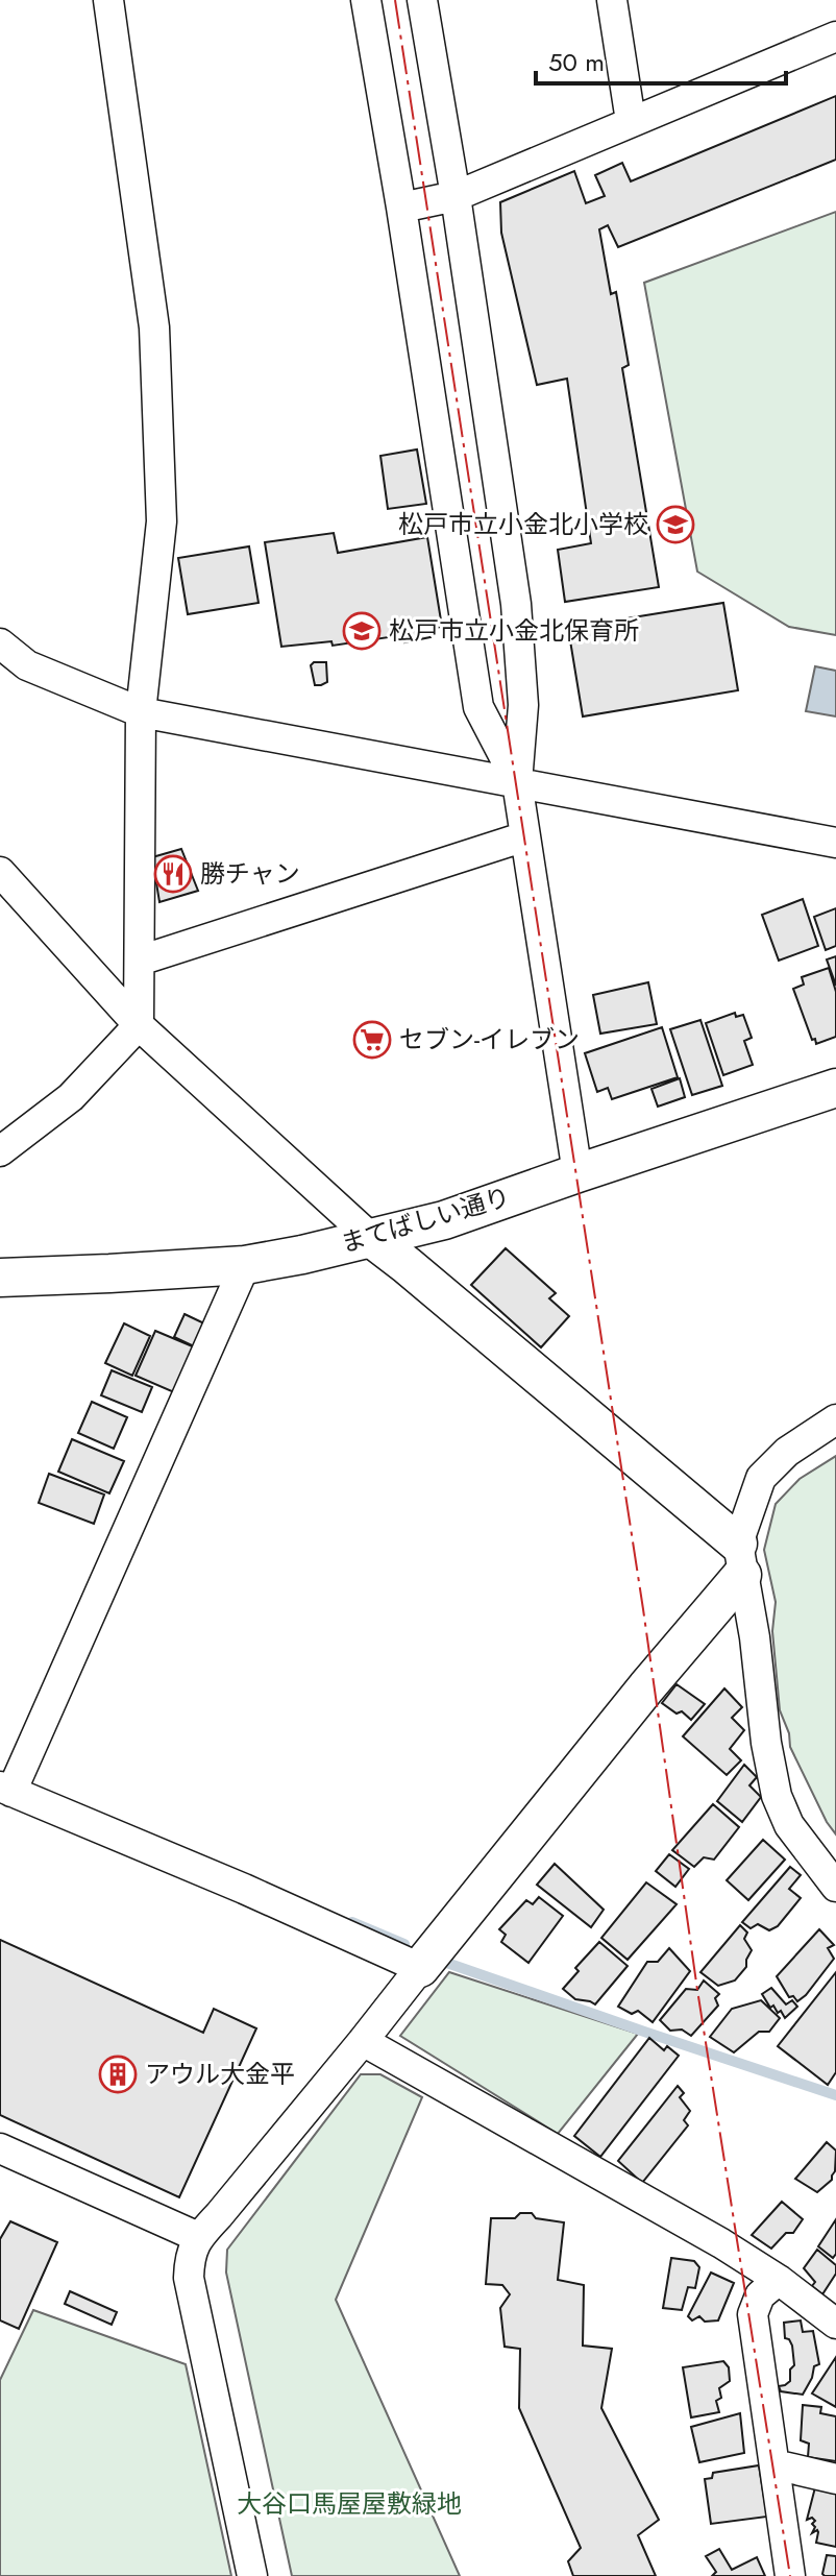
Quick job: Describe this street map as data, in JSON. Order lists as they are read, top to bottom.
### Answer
{
  "streets": {
    "street": ["まてばしい通り"]
  },
  "parks": ["大谷口馬屋屋敷緑地"],
  "places": {
    "school or university": ["松戸市立小金北小学校", "松戸市立小金北保育所"],
    "restaurant": ["勝チャン"],
    "supermarket": ["セブン-イレブン"],
    "building": ["アウル大金平"]
  },
  "scale_bar": "50 m"
}
